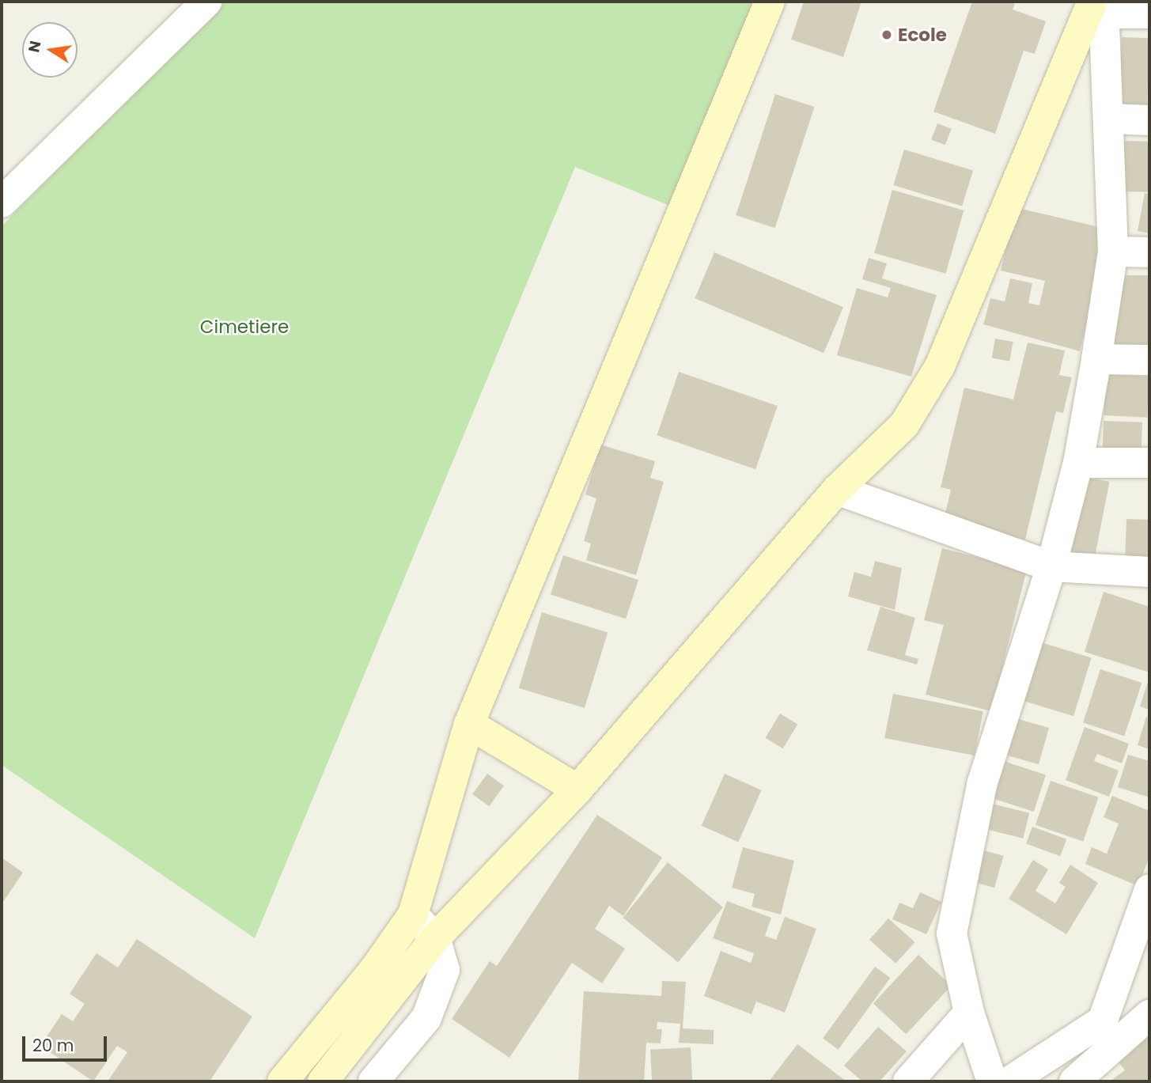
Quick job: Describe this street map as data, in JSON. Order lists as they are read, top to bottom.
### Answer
{
  "parks": ["Cimetiere"],
  "places": ["Ecole"],
  "scale_bar": "20 m",
  "north": "left"
}
